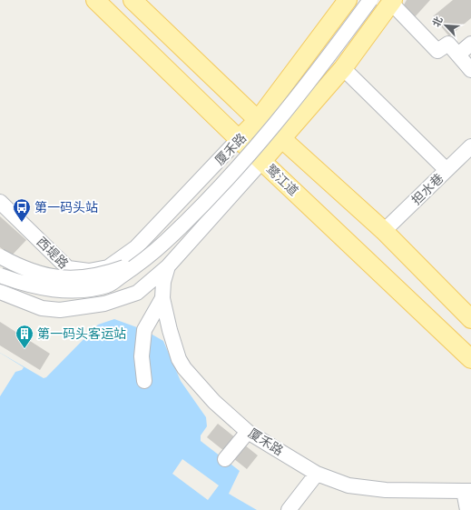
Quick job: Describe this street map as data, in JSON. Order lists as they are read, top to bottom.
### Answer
{
  "streets": {
    "main road": ["厦禾路", "鹭江道"],
    "street": ["担水巷", "西堤路"]
  },
  "crossings": [
    ["厦禾路", "鹭江道"],
    ["厦禾路", "西堤路"]
  ],
  "places": {
    "bus stop": ["第一码头站"],
    "building": ["第一码头客运站"]
  },
  "north": "top left"
}
